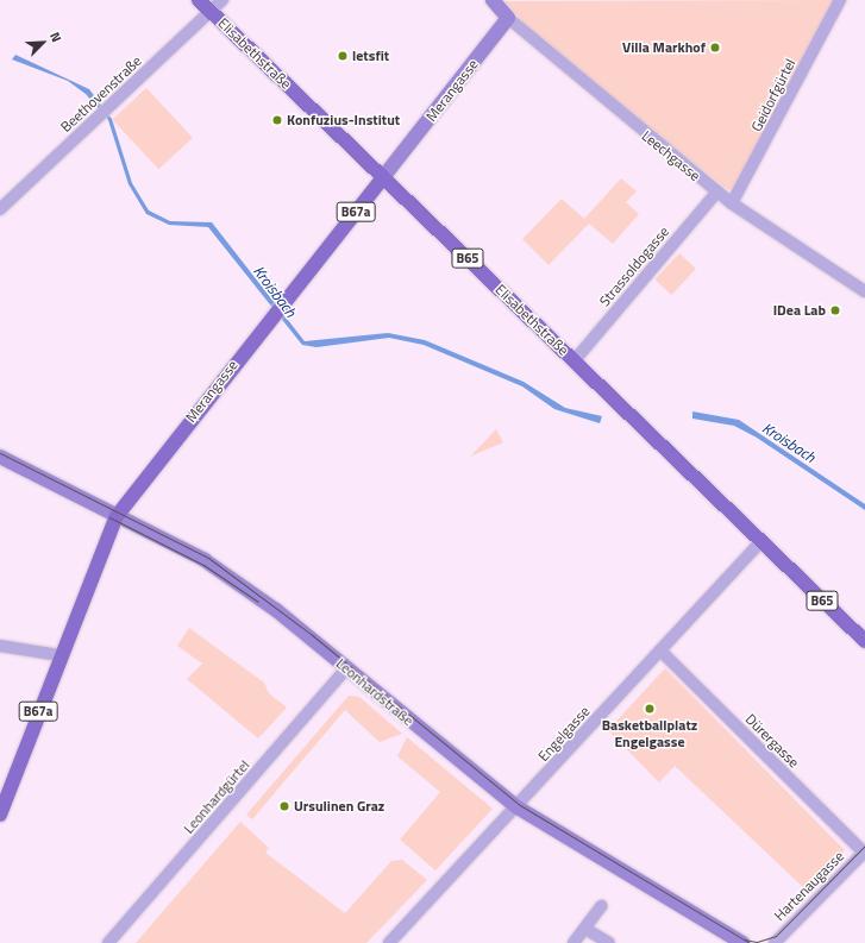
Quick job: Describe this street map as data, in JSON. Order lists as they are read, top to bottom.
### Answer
{
  "streets": {
    "main road": [
      "Elisabethstraße",
      "Merangasse",
      "Leechgasse",
      "B67a",
      "B65",
      "Leonhardstraße"
    ],
    "street": [
      "Beethovenstraße",
      "Geidorfgürtel",
      "Strassoldogasse",
      "Engelgasse",
      "Dürergasse",
      "Leonhardgürtel",
      "Hartenaugasse"
    ]
  },
  "crossings": [
    ["Elisabethstraße", "Merangasse"],
    ["Elisabethstraße", "Beethovenstraße"],
    ["Elisabethstraße", "Strassoldogasse"],
    ["Elisabethstraße", "Engelgasse"],
    ["Merangasse", "Leechgasse"],
    ["Merangasse", "Leonhardstraße"],
    ["Geidorfgürtel", "Leechgasse"],
    ["Leechgasse", "Strassoldogasse"],
    ["Leonhardstraße", "Engelgasse"],
    ["Leonhardstraße", "Leonhardgürtel"],
    ["Engelgasse", "Dürergasse"],
    ["Dürergasse", "Hartenaugasse"]
  ],
  "water": ["Kroisbach"],
  "places": [
    "Villa Markhof",
    "letsfit",
    "Konfuzius-Institut",
    "IDea Lab",
    "Basketballplatz Engelgasse",
    "Ursulinen Graz"
  ],
  "north": "top right"
}
